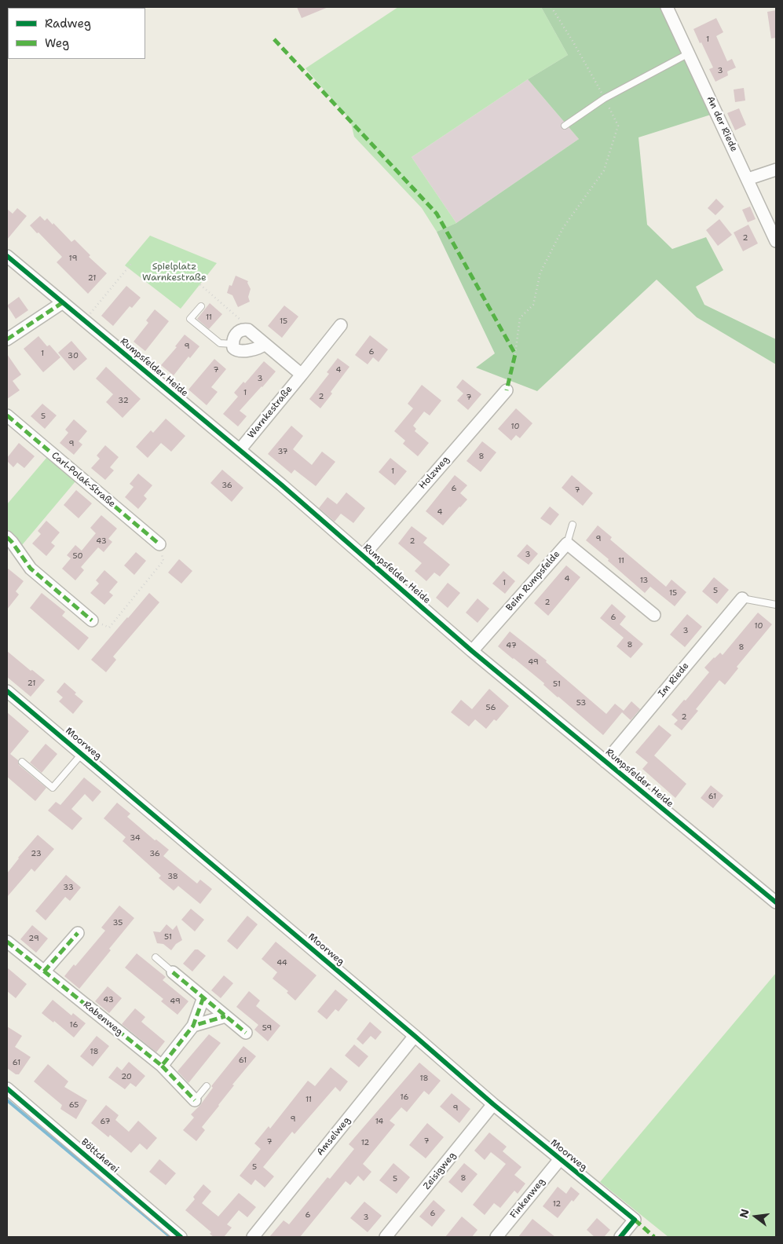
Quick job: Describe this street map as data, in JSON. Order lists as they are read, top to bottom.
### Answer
{
  "streets": {
    "street": [
      "An der Riede",
      "Rumpsfelder Heide",
      "Warnkestraße",
      "Holzweg",
      "Carl-Polak-Straße",
      "Beim Rumpsfelde",
      "Im Riede",
      "Moorweg",
      "Rabenweg",
      "Amselweg",
      "Böttcherei",
      "Zeisigweg",
      "Finkenweg"
    ]
  },
  "crossings": [
    ["Rumpsfelder Heide", "Warnkestraße"],
    ["Rumpsfelder Heide", "Holzweg"],
    ["Rumpsfelder Heide", "Beim Rumpsfelde"],
    ["Rumpsfelder Heide", "Im Riede"],
    ["Moorweg", "Amselweg"],
    ["Moorweg", "Zeisigweg"],
    ["Moorweg", "Finkenweg"]
  ],
  "parks": ["Spielplatz Warnkestraße"],
  "house_numbers": [
    "1",
    "3",
    "2",
    "19",
    "21",
    "11",
    "15",
    "9",
    "6",
    "1",
    "30",
    "7",
    "4",
    "3",
    "1",
    "2",
    "7",
    "32",
    "5",
    "10",
    "9",
    "37",
    "8",
    "1",
    "36",
    "6",
    "7",
    "4",
    "9",
    "43",
    "2",
    "3",
    "50",
    "11",
    "4",
    "13",
    "1",
    "5",
    "15",
    "2",
    "6",
    "10",
    "3",
    "8",
    "47",
    "8",
    "49",
    "21",
    "51",
    "53",
    "56",
    "2",
    "61",
    "34",
    "23",
    "36",
    "38",
    "33",
    "35",
    "51",
    "29",
    "44",
    "43",
    "49",
    "16",
    "59",
    "18",
    "61",
    "61",
    "20",
    "18",
    "16",
    "11",
    "65",
    "9",
    "9",
    "67",
    "14",
    "7",
    "7",
    "12",
    "5",
    "8",
    "5",
    "12",
    "6",
    "6",
    "3"
  ],
  "legend": ["Radweg", "Weg"],
  "north": "left"
}
